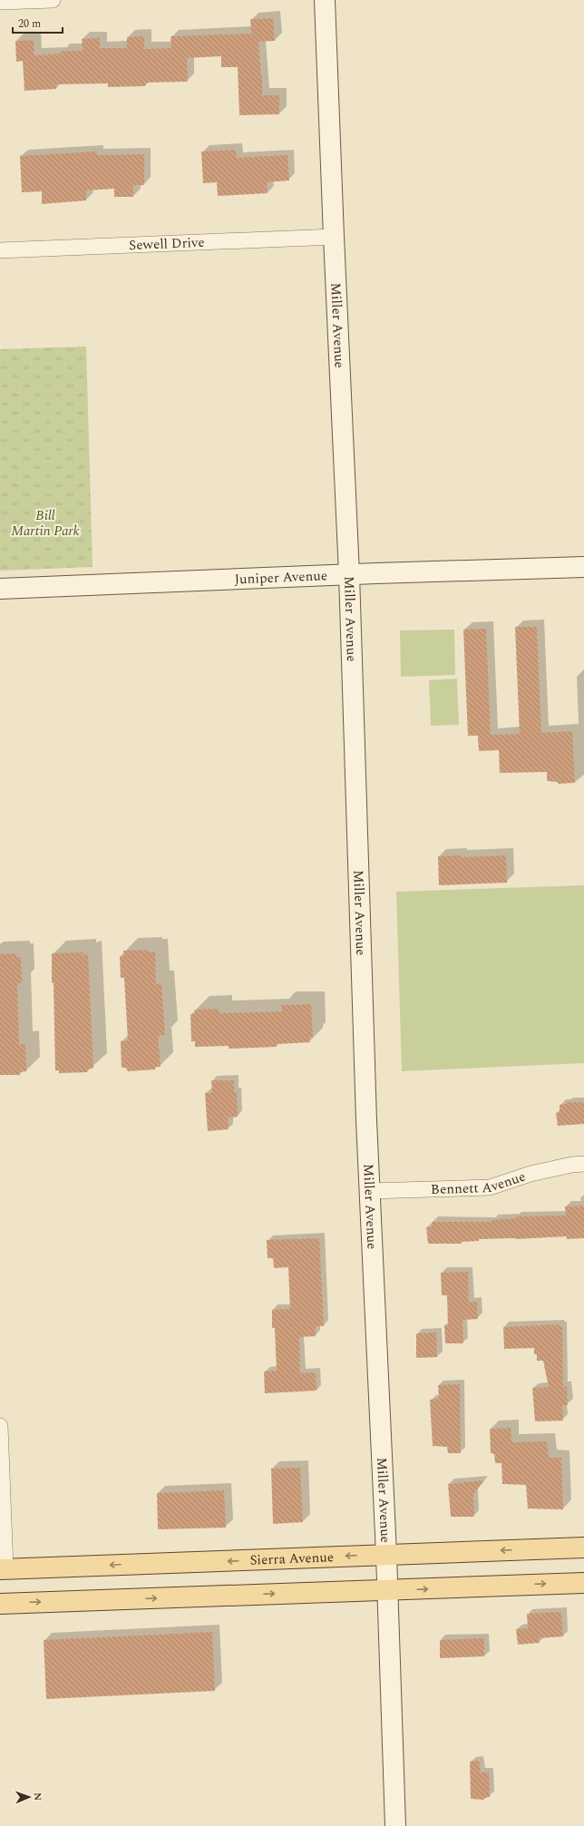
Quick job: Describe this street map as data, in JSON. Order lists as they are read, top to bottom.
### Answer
{
  "streets": {
    "main road": ["Sierra Avenue"],
    "street": [
      "Sewell Drive",
      "Miller Avenue",
      "Juniper Avenue",
      "Bennett Avenue"
    ]
  },
  "crossings": [
    ["Sewell Drive", "Miller Avenue"],
    ["Miller Avenue", "Juniper Avenue"],
    ["Miller Avenue", "Bennett Avenue"],
    ["Miller Avenue", "Sierra Avenue"]
  ],
  "parks": ["Bill Martin Park"],
  "scale_bar": "20 m",
  "north": "right"
}
